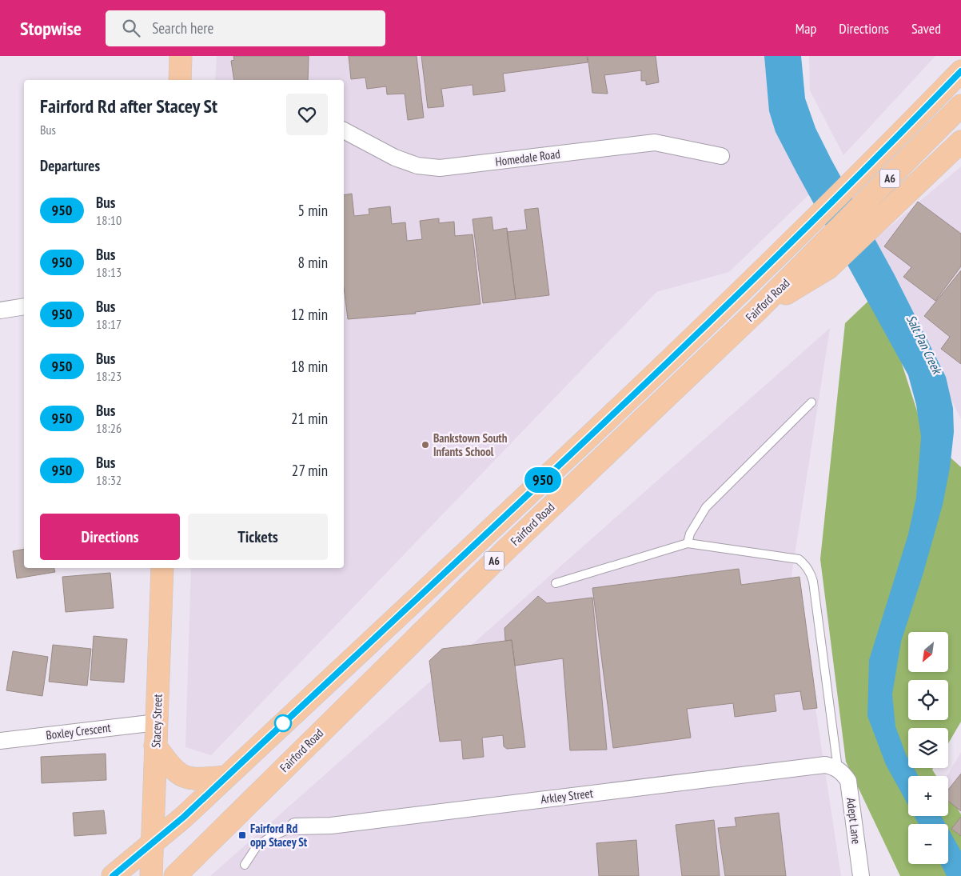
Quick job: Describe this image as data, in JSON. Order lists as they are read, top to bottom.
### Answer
{
  "streets": {
    "highway": ["A6", "Fairford Road", "Stacey Street"],
    "street": [
      "Homedale Road",
      "Boxley Crescent",
      "Arkley Street",
      "Adept Lane"
    ]
  },
  "crossings": [
    ["Fairford Road", "Stacey Street"],
    ["Stacey Street", "Boxley Crescent"],
    ["Arkley Street", "Adept Lane"]
  ],
  "water": ["Salt Pan Creek"],
  "places": {
    "other": ["Bankstown South Infants School"],
    "transit": ["Fairford Rd opp Stacey St"]
  },
  "lines": ["bus line 950"],
  "north": "bottom left",
  "page": {
    "header": "Stopwise",
    "search": "Search here",
    "nav": ["Map", "Directions", "Saved"],
    "on_map": "950",
    "heading": [
      ["Fairford Rd after Stacey St", "Bus"],
      "Departures"
    ],
    "list": [
      {
        "mark": "950",
        "name": "Bus",
        "note": "18:10",
        "value": "5 min"
      },
      {
        "mark": "950",
        "name": "Bus",
        "note": "18:13",
        "value": "8 min"
      },
      {
        "mark": "950",
        "name": "Bus",
        "note": "18:17",
        "value": "12 min"
      },
      {
        "mark": "950",
        "name": "Bus",
        "note": "18:23",
        "value": "18 min"
      },
      {
        "mark": "950",
        "name": "Bus",
        "note": "18:26",
        "value": "21 min"
      },
      {
        "mark": "950",
        "name": "Bus",
        "note": "18:32",
        "value": "27 min"
      }
    ],
    "buttons": ["Directions", "Tickets"],
    "map_buttons": ["+", "−"]
  }
}
